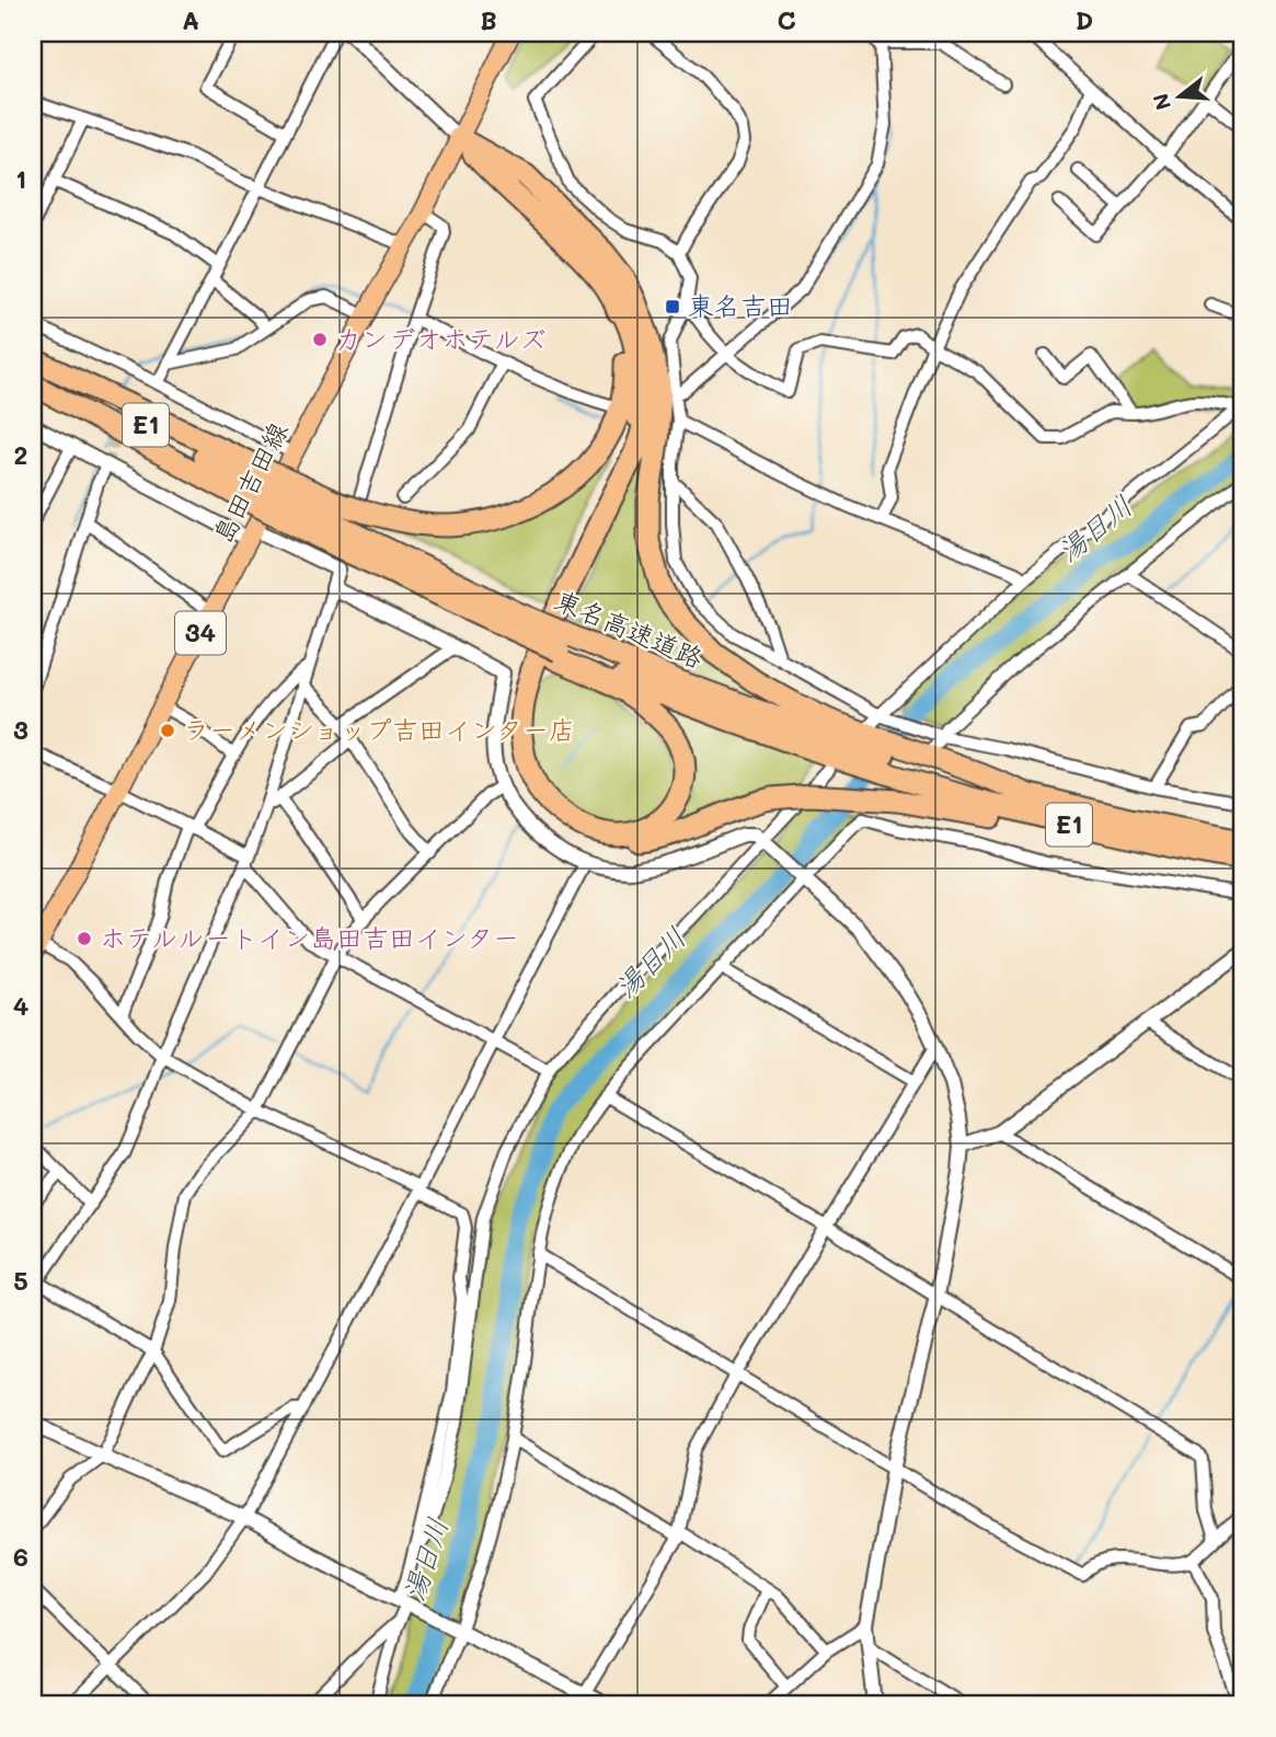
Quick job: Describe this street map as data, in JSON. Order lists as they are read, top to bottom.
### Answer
{
  "streets": {
    "highway": ["E1", "東名高速道路"],
    "main road": ["島田吉田線", "34"]
  },
  "water": ["湯日川"],
  "places": {
    "transit": ["東名吉田"],
    "other": ["カンデオホテルズ", "ラーメンショップ吉田インター店", "ホテルルートイン島田吉田インター"]
  },
  "north": "left",
  "grid": {
    "columns": [
      "A",
      "B",
      "C",
      "D"
    ],
    "rows": [
      "1",
      "2",
      "3",
      "4",
      "5",
      "6"
    ]
  }
}
